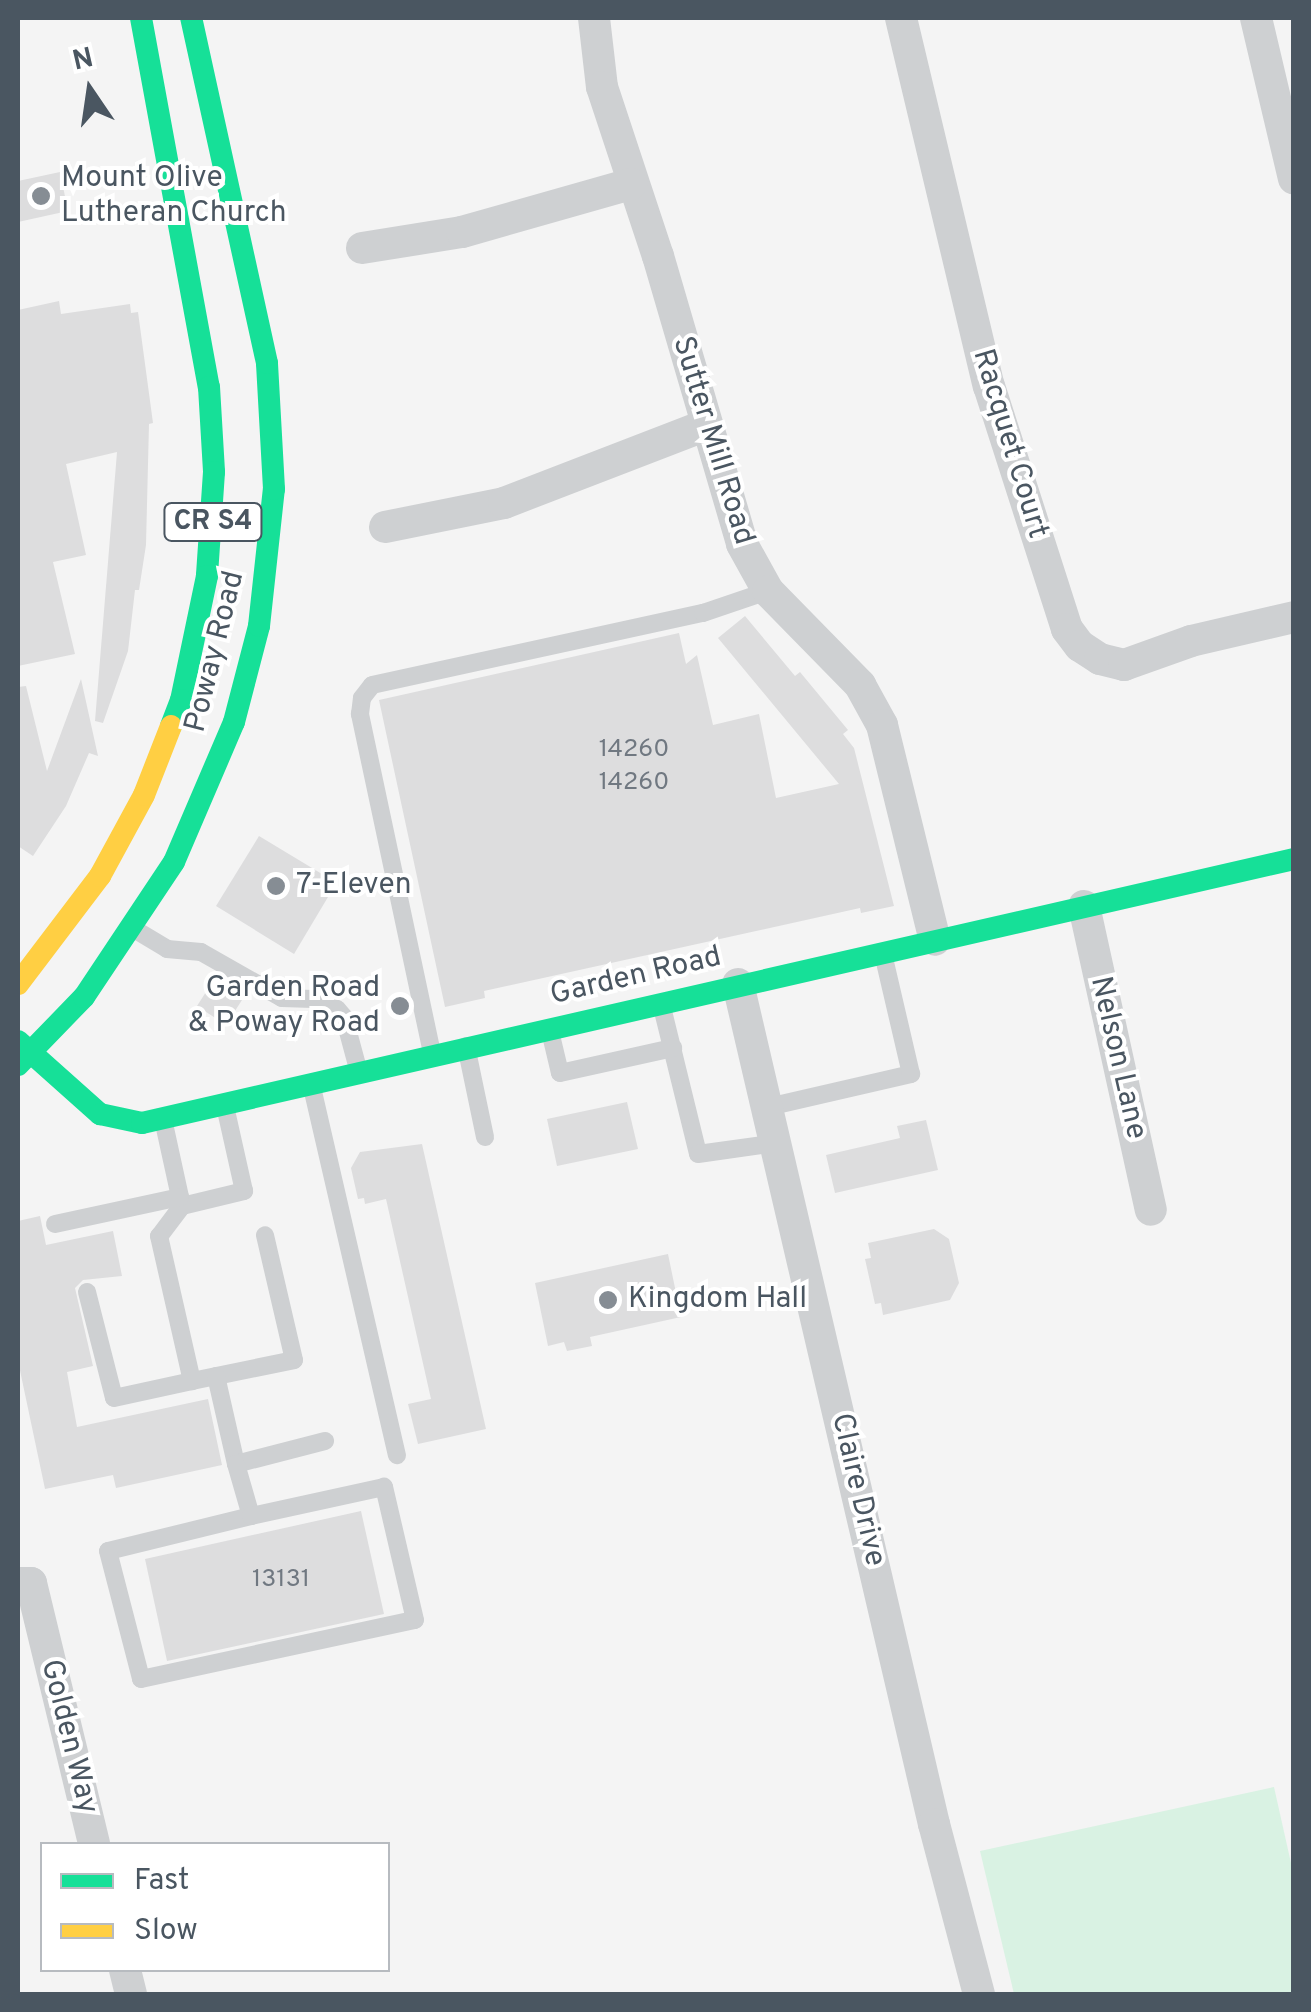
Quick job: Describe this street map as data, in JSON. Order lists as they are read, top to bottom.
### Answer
{
  "streets": {
    "main road": ["CR S4", "Poway Road", "Garden Road"],
    "street": [
      "Sutter Mill Road",
      "Racquet Court",
      "Nelson Lane",
      "Claire Drive",
      "Golden Way"
    ]
  },
  "crossings": [
    ["Sutter Mill Road", "Garden Road"],
    ["Poway Road", "Garden Road"],
    ["Garden Road", "Nelson Lane"],
    ["Garden Road", "Claire Drive"]
  ],
  "places": [
    "Mount Olive Lutheran Church",
    "7-Eleven",
    "Garden Road & Poway Road",
    "Kingdom Hall"
  ],
  "house_numbers": ["14260", "14260", "13131"],
  "legend": ["Fast", "Slow"],
  "north": "top"
}
